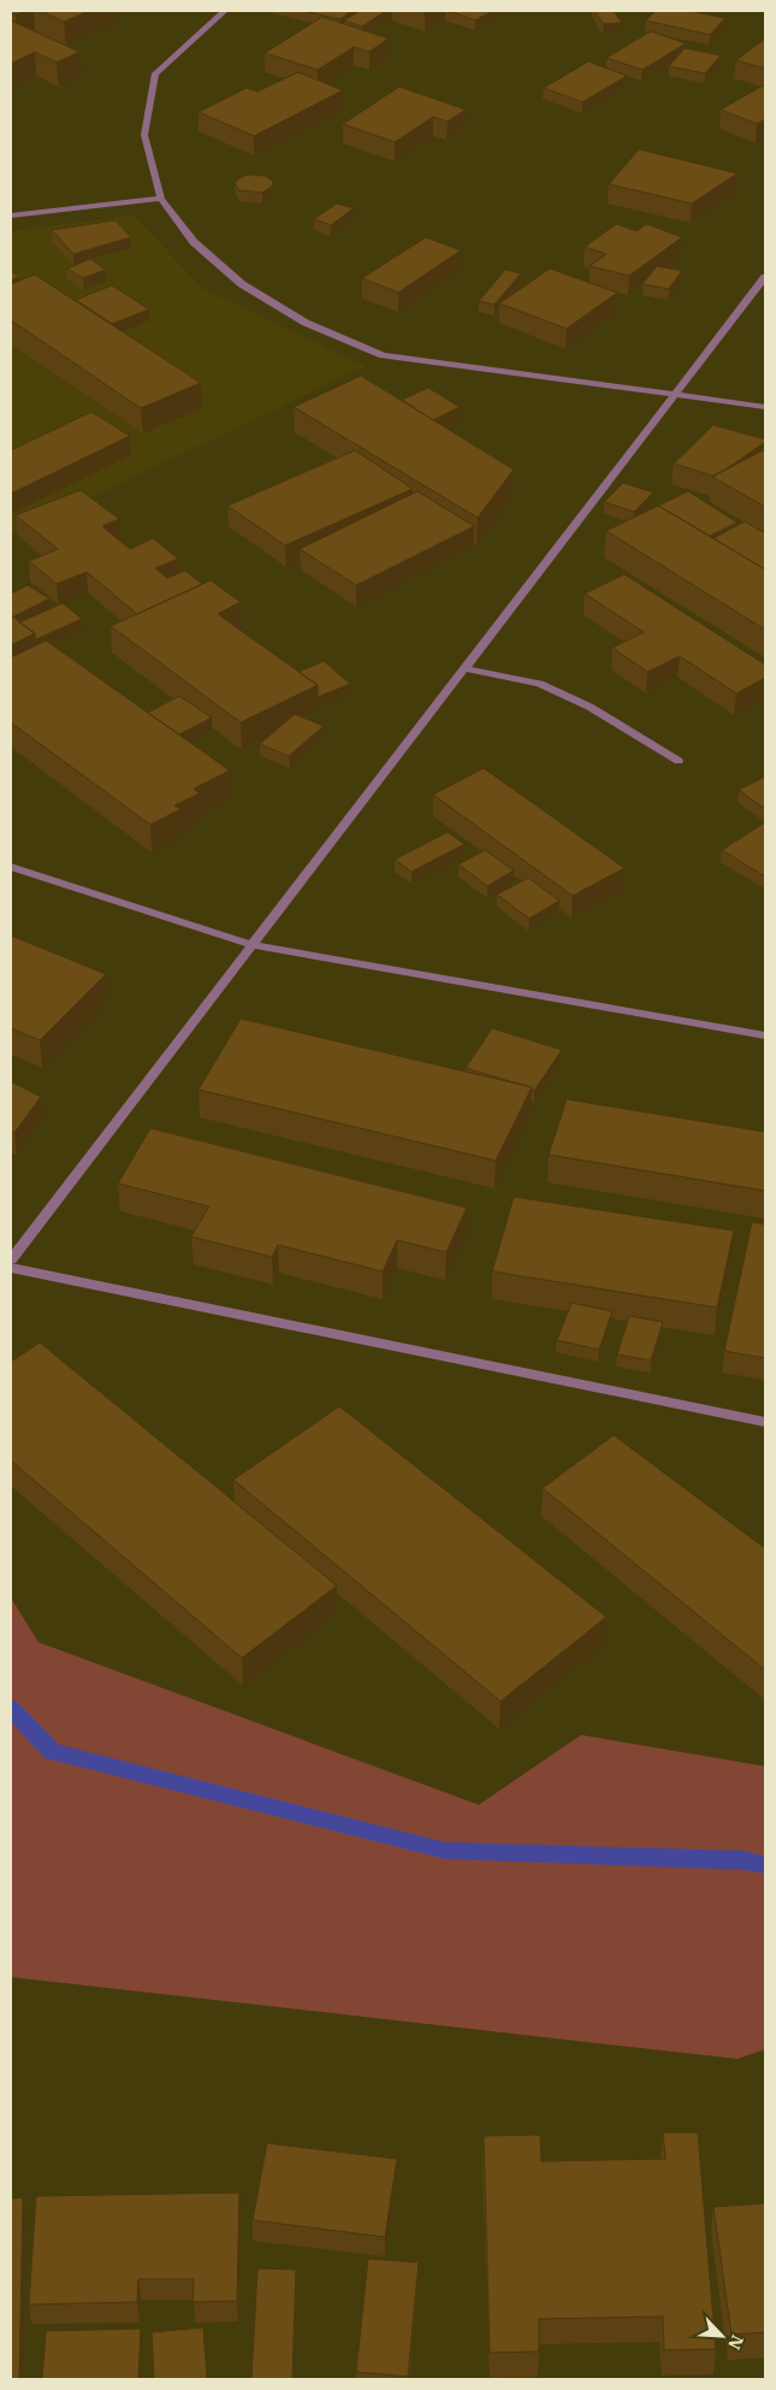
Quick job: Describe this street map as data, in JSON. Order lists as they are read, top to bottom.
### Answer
{
  "north": "bottom right"
}
